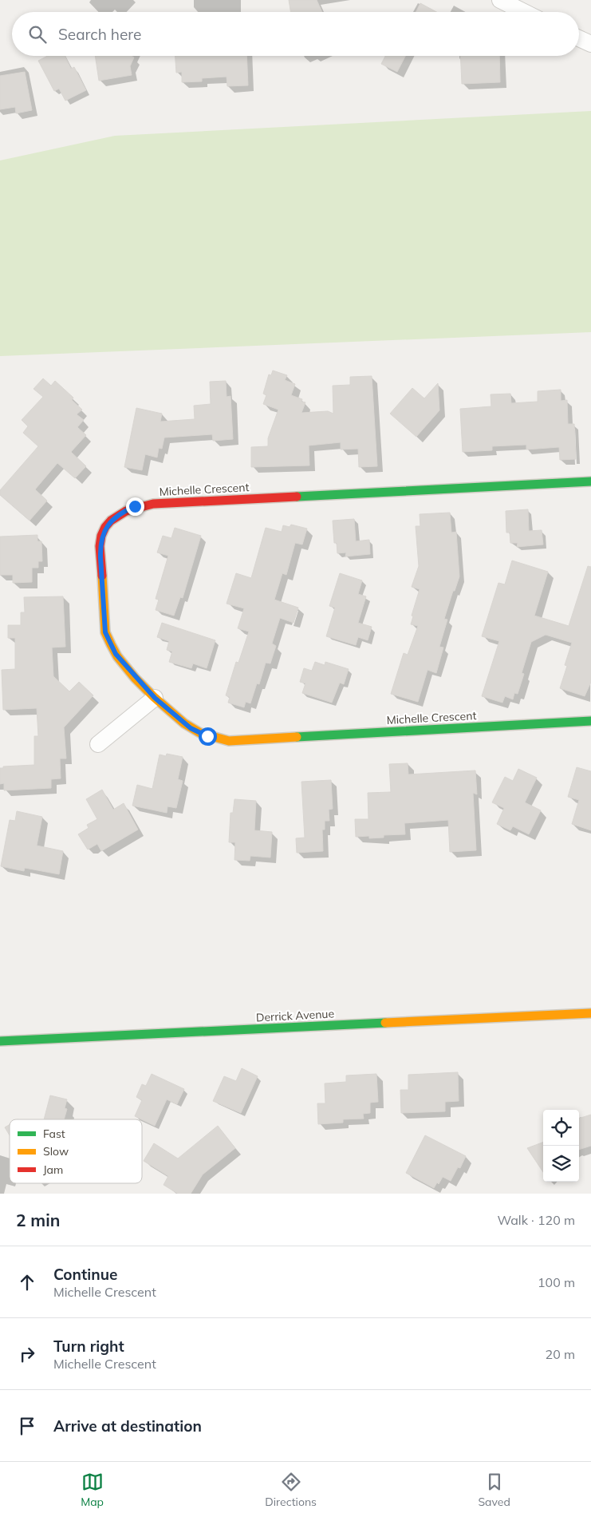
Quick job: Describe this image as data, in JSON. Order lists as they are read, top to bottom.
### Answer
{
  "streets": {
    "street": ["Michelle Crescent", "Derrick Avenue"]
  },
  "legend": ["Fast", "Slow", "Jam"],
  "page": {
    "search": "Search here",
    "heading": ["2 min", "Walk · 120 m"],
    "list": [
      ["Continue", "Michelle Crescent", "100 m"],
      ["Turn right", "Michelle Crescent", "20 m"],
      "Arrive at destination"
    ],
    "nav": ["Map", "Directions", "Saved"]
  }
}
